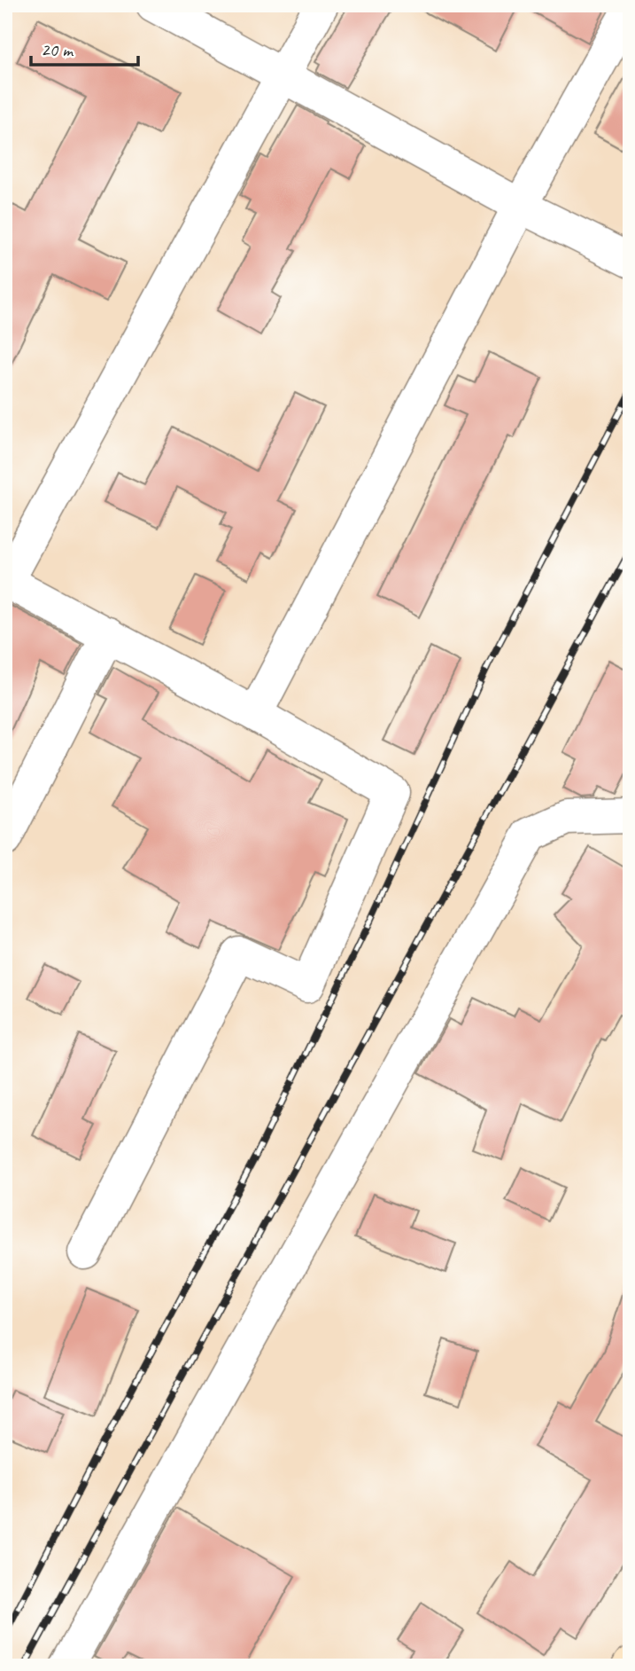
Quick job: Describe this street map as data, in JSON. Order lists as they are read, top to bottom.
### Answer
{
  "scale_bar": "20 m"
}
